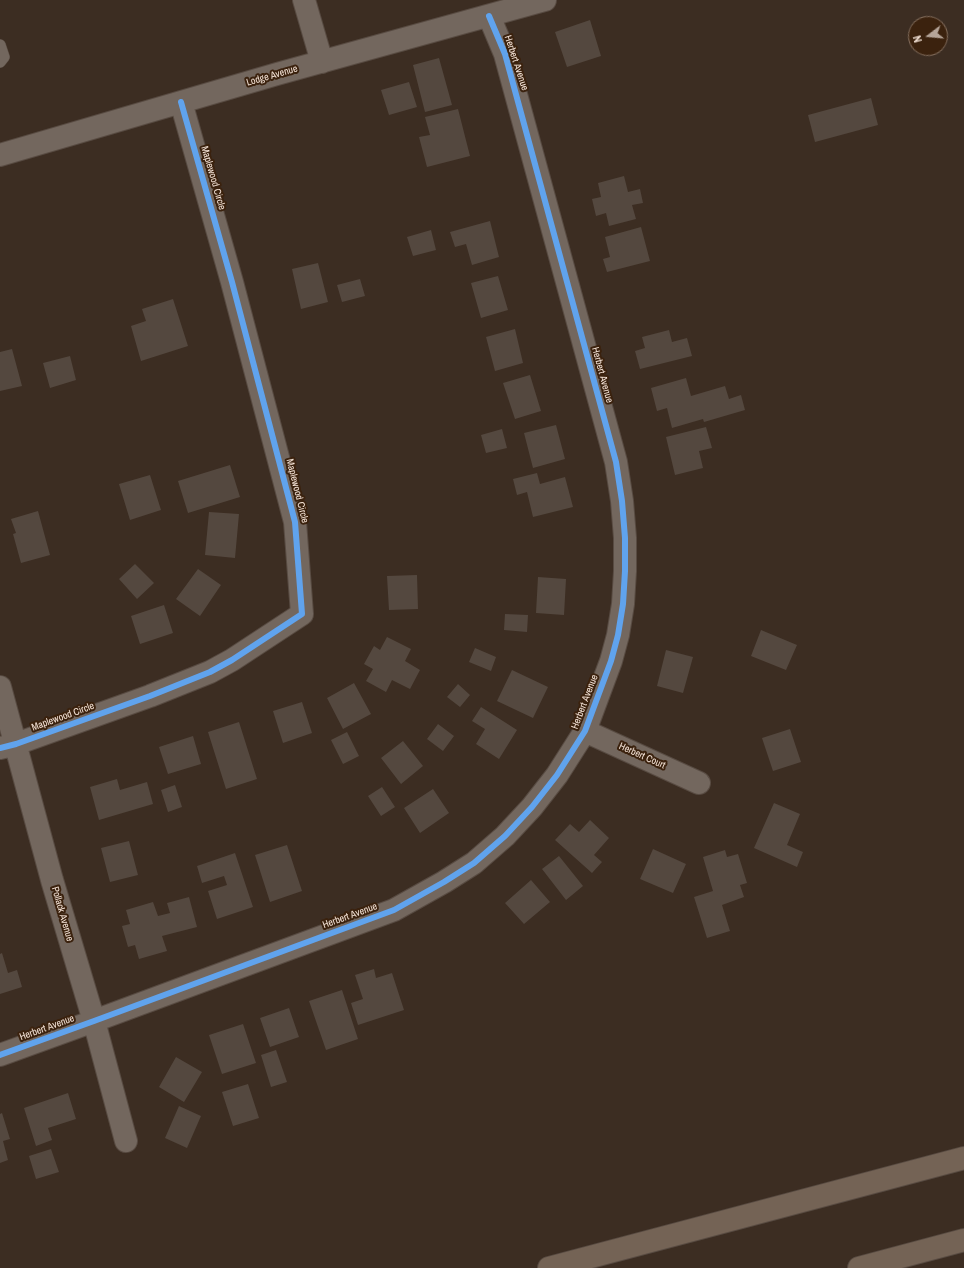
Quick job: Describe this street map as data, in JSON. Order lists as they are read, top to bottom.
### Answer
{
  "streets": {
    "street": [
      "Herbert Avenue",
      "Lodge Avenue",
      "Maplewood Circle",
      "Herbert Court",
      "Pollack Avenue"
    ]
  },
  "crossings": [
    ["Herbert Avenue", "Lodge Avenue"],
    ["Herbert Avenue", "Herbert Court"],
    ["Herbert Avenue", "Pollack Avenue"],
    ["Lodge Avenue", "Maplewood Circle"],
    ["Maplewood Circle", "Pollack Avenue"]
  ],
  "north": "left"
}
